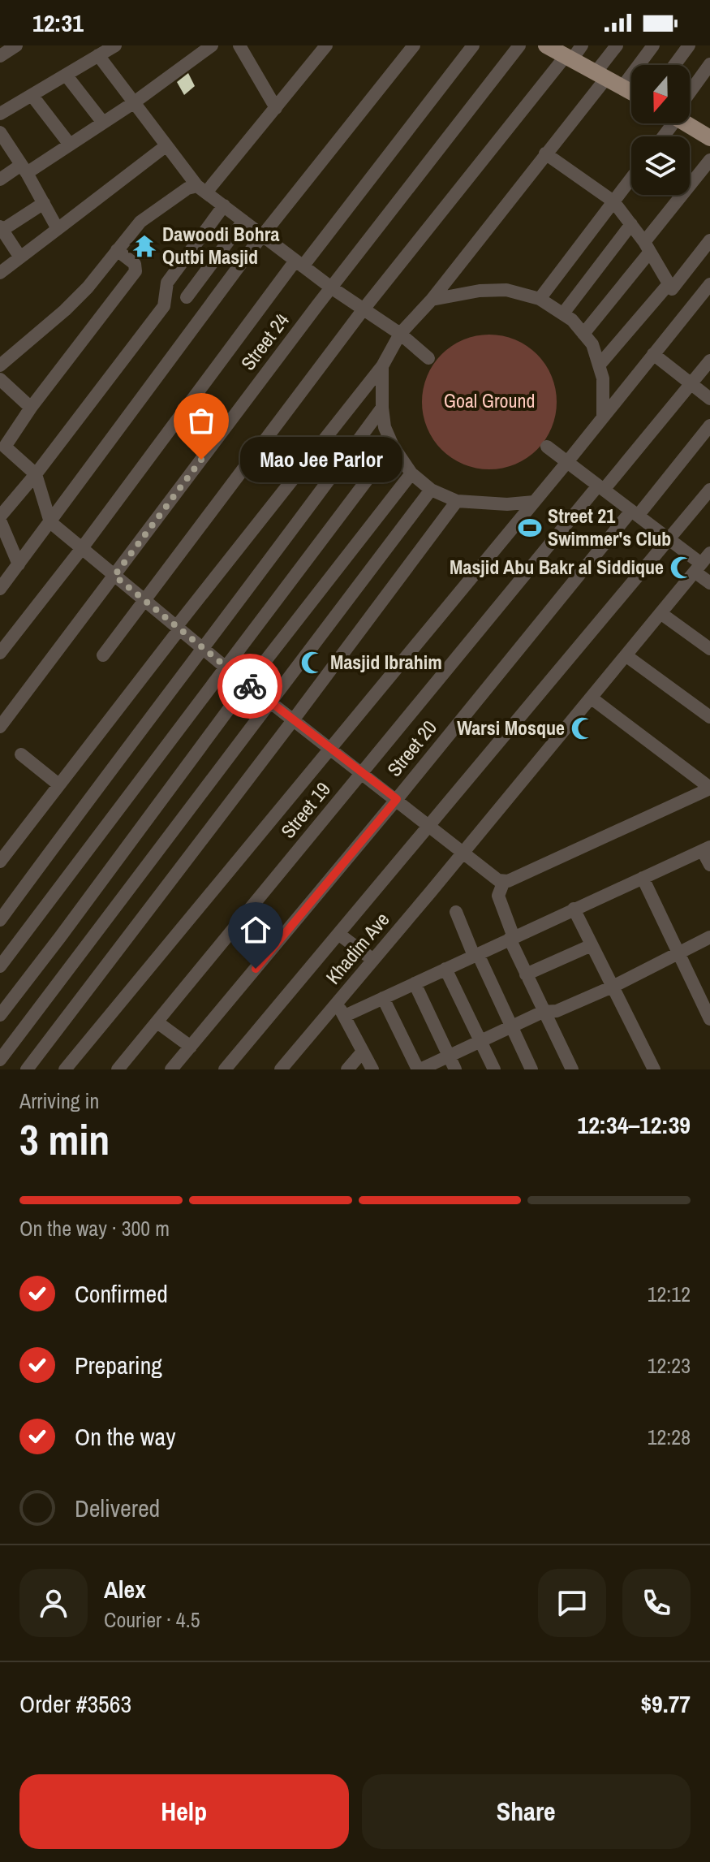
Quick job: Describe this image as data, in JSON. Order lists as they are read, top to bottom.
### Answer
{
  "streets": {
    "street": [
      "Street 24",
      "Street 20",
      "Street 19",
      "Khadim Ave"
    ]
  },
  "parks": ["Goal Ground"],
  "places": {
    "temple": ["Dawoodi Bohra Qutbi Masjid"],
    "other": ["Mao Jee Parlor"],
    "sports": ["Street 21 Swimmer's Club"],
    "mosque": ["Masjid Abu Bakr al Siddique", "Masjid Ibrahim", "Warsi Mosque"]
  },
  "north": "bottom",
  "page": {
    "status": "12:31",
    "bubble": "Mao Jee Parlor",
    "heading": ["3 min", "Arriving in", "12:34–12:39"],
    "panel": [
      "Alex",
      "Courier · 4.5",
      "Order #3563",
      "$9.77"
    ],
    "bar": "On the way · 300 m",
    "list": [
      ["Confirmed", "12:12"],
      ["Preparing", "12:23"],
      ["On the way", "12:28"],
      "Delivered"
    ],
    "buttons": ["Help", "Share"]
  }
}
